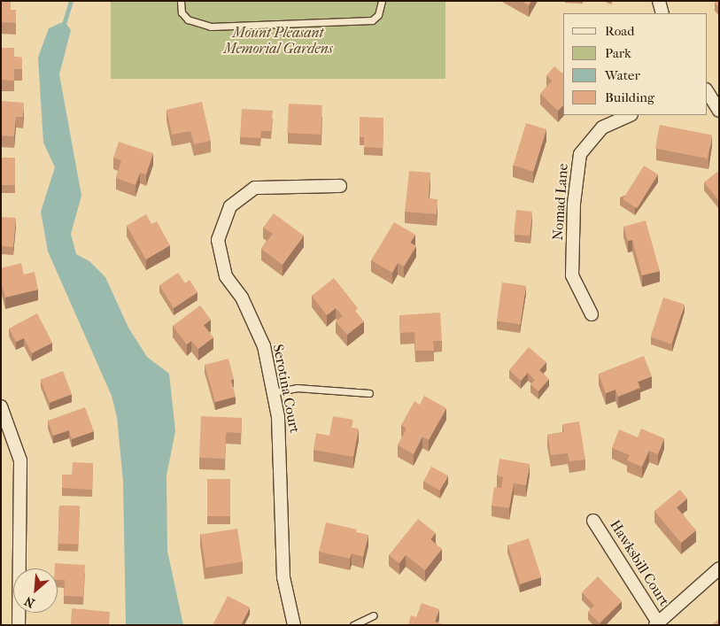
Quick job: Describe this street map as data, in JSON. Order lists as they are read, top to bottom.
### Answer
{
  "streets": {
    "street": ["Nomad Lane", "Serotina Court", "Hawksbill Court"]
  },
  "parks": ["Mount Pleasant Memorial Gardens"],
  "legend": [
    "Road",
    "Park",
    "Water",
    "Building"
  ],
  "north": "bottom left"
}
